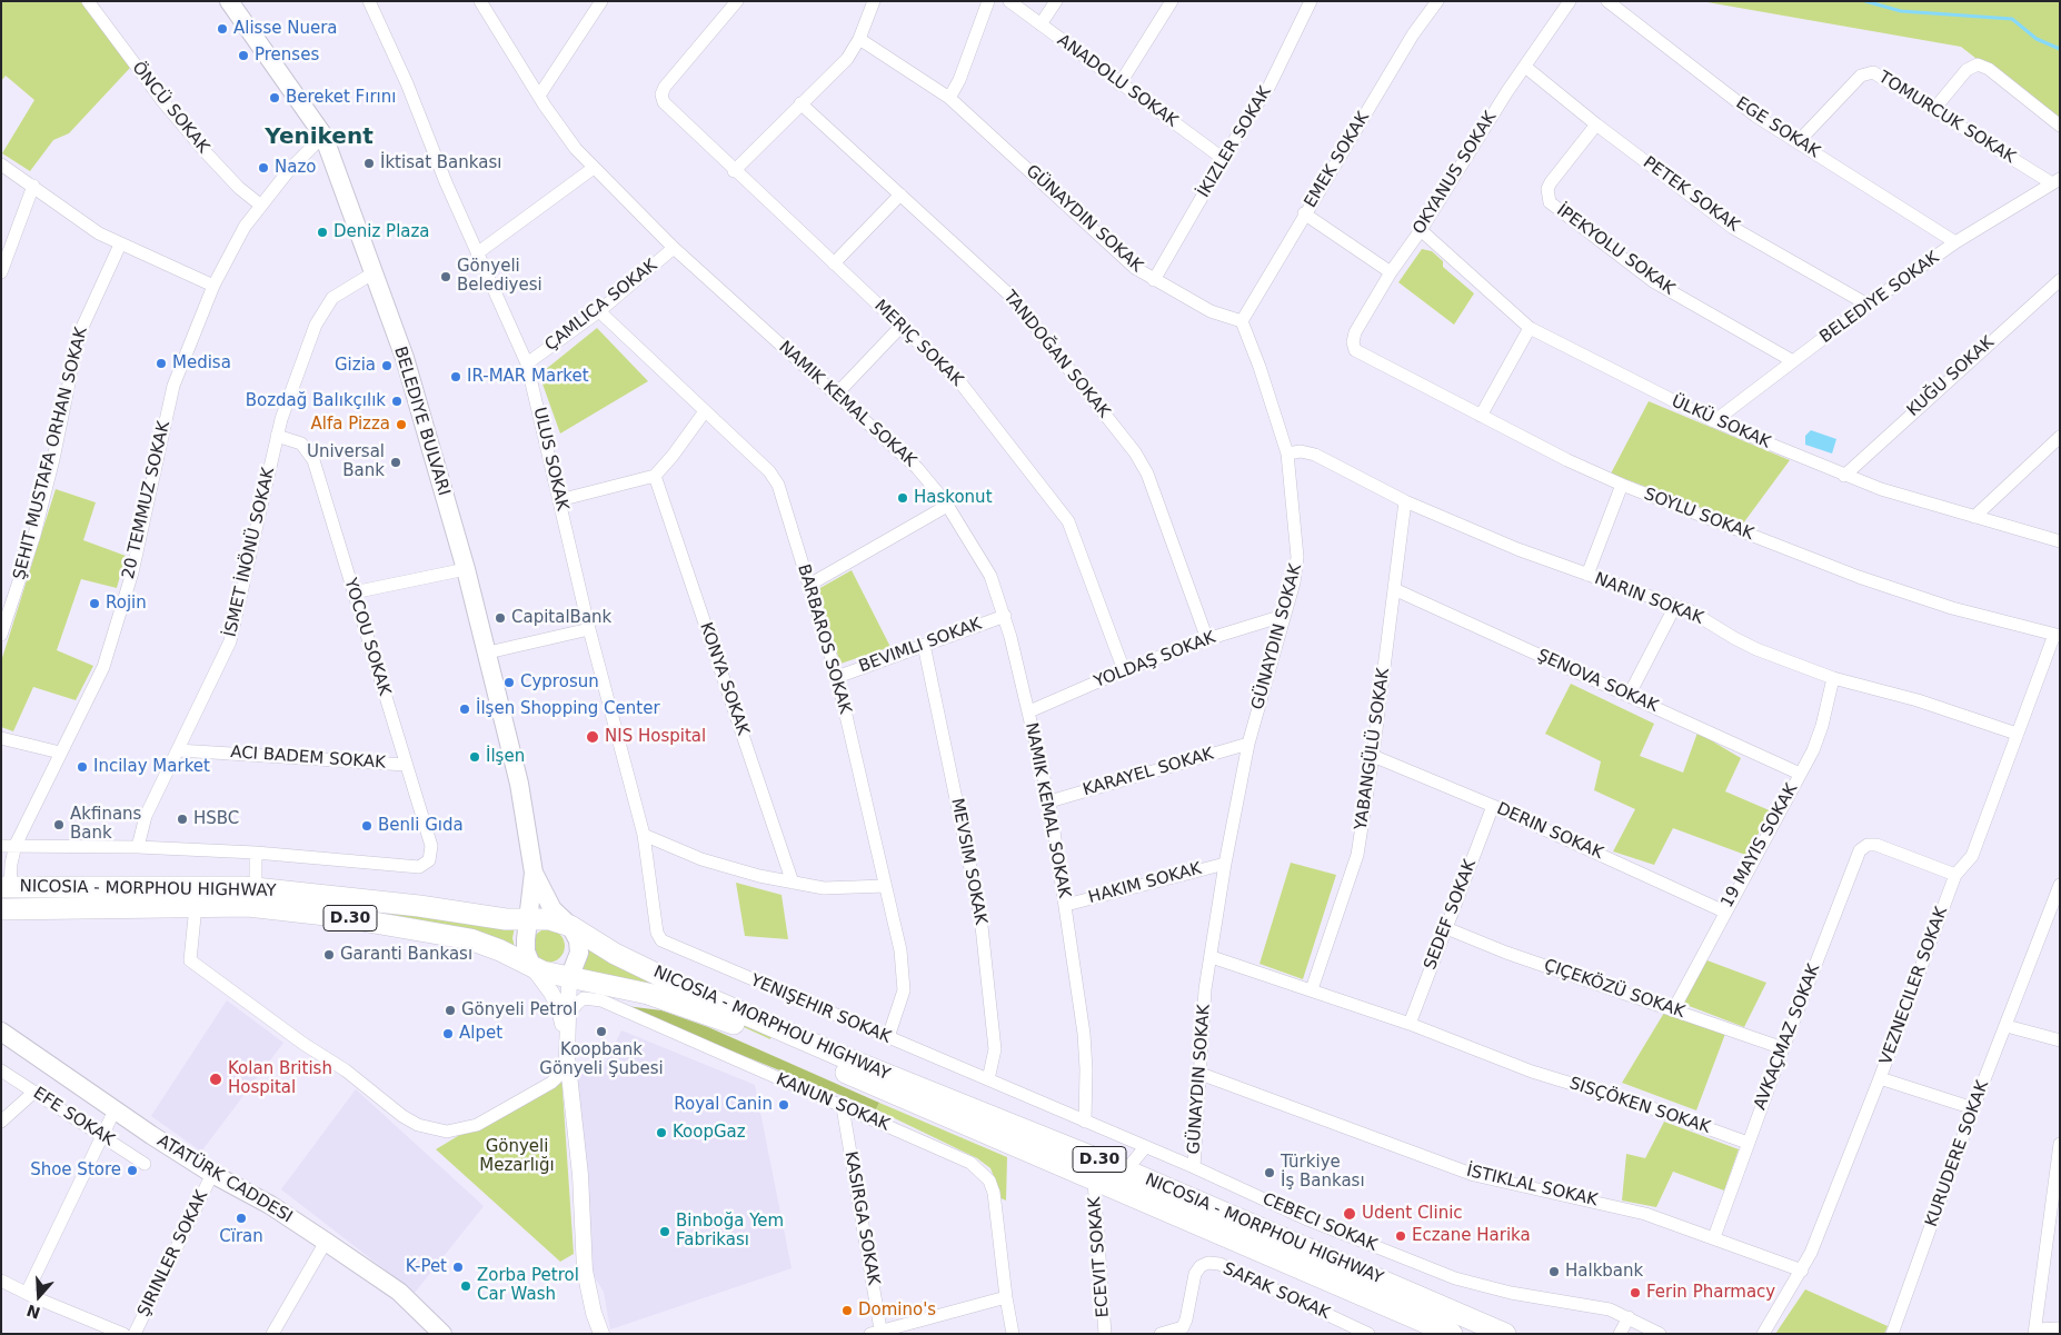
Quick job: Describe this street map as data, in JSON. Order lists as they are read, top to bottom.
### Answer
{
  "streets": {
    "highway": ["NICOSIA - MORPHOU HIGHWAY", "D.30"],
    "main road": ["ATATÜRK CADDESI"],
    "street": [
      "ANADOLU SOKAK",
      "ÖNCÜ SOKAK",
      "TOMURCUK SOKAK",
      "EGE SOKAK",
      "İKIZLER SOKAK",
      "EMEK SOKAK",
      "OKYANUS SOKAK",
      "PETEK SOKAK",
      "İPEKYOLU SOKAK",
      "BELEDIYE SOKAK",
      "MERIÇ SOKAK",
      "TANDOĞAN SOKAK",
      "KUĞU SOKAK",
      "ÜLKÜ SOKAK",
      "ŞEHIT MUSTAFA ORHAN SOKAK",
      "ULUS SOKAK",
      "20 TEMMUZ SOKAK",
      "SOYLU SOKAK",
      "İSMET İNÖNÜ SOKAK",
      "NARIN SOKAK",
      "YOCOU SOKAK",
      "BARBAROS SOKAK",
      "BEVIMLI SOKAK",
      "YOLDAŞ SOKAK",
      "KONYA SOKAK",
      "ŞENOVA SOKAK",
      "YABANGÜLÜ SOKAK",
      "KARAYEL SOKAK",
      "DERIN SOKAK",
      "MEVSIM SOKAK",
      "HAKIM SOKAK",
      "SEDEF SOKAK",
      "VEZNECILER SOKAK",
      "ÇIÇEKÖZÜ SOKAK",
      "YENIŞEHIR SOKAK",
      "AVKAÇMAZ SOKAK",
      "KANUN SOKAK",
      "SISÇÖKEN SOKAK",
      "EFE SOKAK",
      "KURUDERE SOKAK",
      "İSTIKLAL SOKAK",
      "CEBECI SOKAK",
      "ŞIRINLER SOKAK",
      "ECEVIT SOKAK",
      "SAFAK SOKAK"
    ]
  },
  "crossings": [
    ["ANADOLU SOKAK", "İKIZLER SOKAK"],
    ["ÖNCÜ SOKAK", "20 TEMMUZ SOKAK"],
    ["TOMURCUK SOKAK", "EGE SOKAK"],
    ["TOMURCUK SOKAK", "BELEDIYE SOKAK"],
    ["EGE SOKAK", "BELEDIYE SOKAK"],
    ["OKYANUS SOKAK", "PETEK SOKAK"],
    ["OKYANUS SOKAK", "ÜLKÜ SOKAK"],
    ["OKYANUS SOKAK", "SOYLU SOKAK"],
    ["PETEK SOKAK", "İPEKYOLU SOKAK"],
    ["PETEK SOKAK", "BELEDIYE SOKAK"],
    ["İPEKYOLU SOKAK", "BELEDIYE SOKAK"],
    ["BELEDIYE SOKAK", "ÜLKÜ SOKAK"],
    ["MERIÇ SOKAK", "YOLDAŞ SOKAK"],
    ["TANDOĞAN SOKAK", "YOLDAŞ SOKAK"],
    ["KUĞU SOKAK", "ÜLKÜ SOKAK"],
    ["ULUS SOKAK", "YENIŞEHIR SOKAK"],
    ["20 TEMMUZ SOKAK", "NICOSIA - MORPHOU HIGHWAY"],
    ["SOYLU SOKAK", "VEZNECILER SOKAK"],
    ["İSMET İNÖNÜ SOKAK", "YOCOU SOKAK"],
    ["NARIN SOKAK", "YABANGÜLÜ SOKAK"],
    ["NARIN SOKAK", "VEZNECILER SOKAK"],
    ["BARBAROS SOKAK", "BEVIMLI SOKAK"],
    ["BARBAROS SOKAK", "YENIŞEHIR SOKAK"],
    ["BEVIMLI SOKAK", "MEVSIM SOKAK"],
    ["ŞENOVA SOKAK", "YABANGÜLÜ SOKAK"],
    ["YABANGÜLÜ SOKAK", "DERIN SOKAK"],
    ["DERIN SOKAK", "SEDEF SOKAK"],
    ["MEVSIM SOKAK", "YENIŞEHIR SOKAK"],
    ["MEVSIM SOKAK", "CEBECI SOKAK"],
    ["NICOSIA - MORPHOU HIGHWAY", "ECEVIT SOKAK"],
    ["SEDEF SOKAK", "ÇIÇEKÖZÜ SOKAK"],
    ["SEDEF SOKAK", "SISÇÖKEN SOKAK"],
    ["VEZNECILER SOKAK", "AVKAÇMAZ SOKAK"],
    ["VEZNECILER SOKAK", "İSTIKLAL SOKAK"],
    ["ÇIÇEKÖZÜ SOKAK", "AVKAÇMAZ SOKAK"],
    ["YENIŞEHIR SOKAK", "CEBECI SOKAK"],
    ["AVKAÇMAZ SOKAK", "SISÇÖKEN SOKAK"],
    ["AVKAÇMAZ SOKAK", "İSTIKLAL SOKAK"],
    ["ATATÜRK CADDESI", "ŞIRINLER SOKAK"]
  ],
  "districts": ["Yenikent"],
  "parks": ["Gönyeli Mezarlığı"],
  "places": [
    "Alisse Nuera",
    "Prenses",
    "Bereket Fırını",
    "İktisat Bankası",
    "Nazo",
    "Deniz Plaza",
    "Gönyeli Belediyesi",
    "Medisa",
    "Gizia",
    "IR-MAR Market",
    "Bozdağ Balıkçılık",
    "Alfa Pizza",
    "Universal Bank",
    "Haskonut",
    "Rojin",
    "CapitalBank",
    "Cyprosun",
    "İlşen Shopping Center",
    "NIS Hospital",
    "İlşen",
    "Incilay Market",
    "HSBC",
    "Akfinans Bank",
    "Benli Gıda",
    "Garanti Bankası",
    "Gönyeli Petrol",
    "Koopbank Gönyeli Şubesi",
    "Alpet",
    "Kolan British Hospital",
    "Royal Canin",
    "KoopGaz",
    "Shoe Store",
    "Türkiye İş Bankası",
    "Udent Clinic",
    "Cïran",
    "Binboğa Yem Fabrikası",
    "Eczane Harika",
    "K-Pet",
    "Halkbank",
    "Zorba Petrol Car Wash",
    "Ferin Pharmacy",
    "Domino's"
  ],
  "north": "bottom"
}
